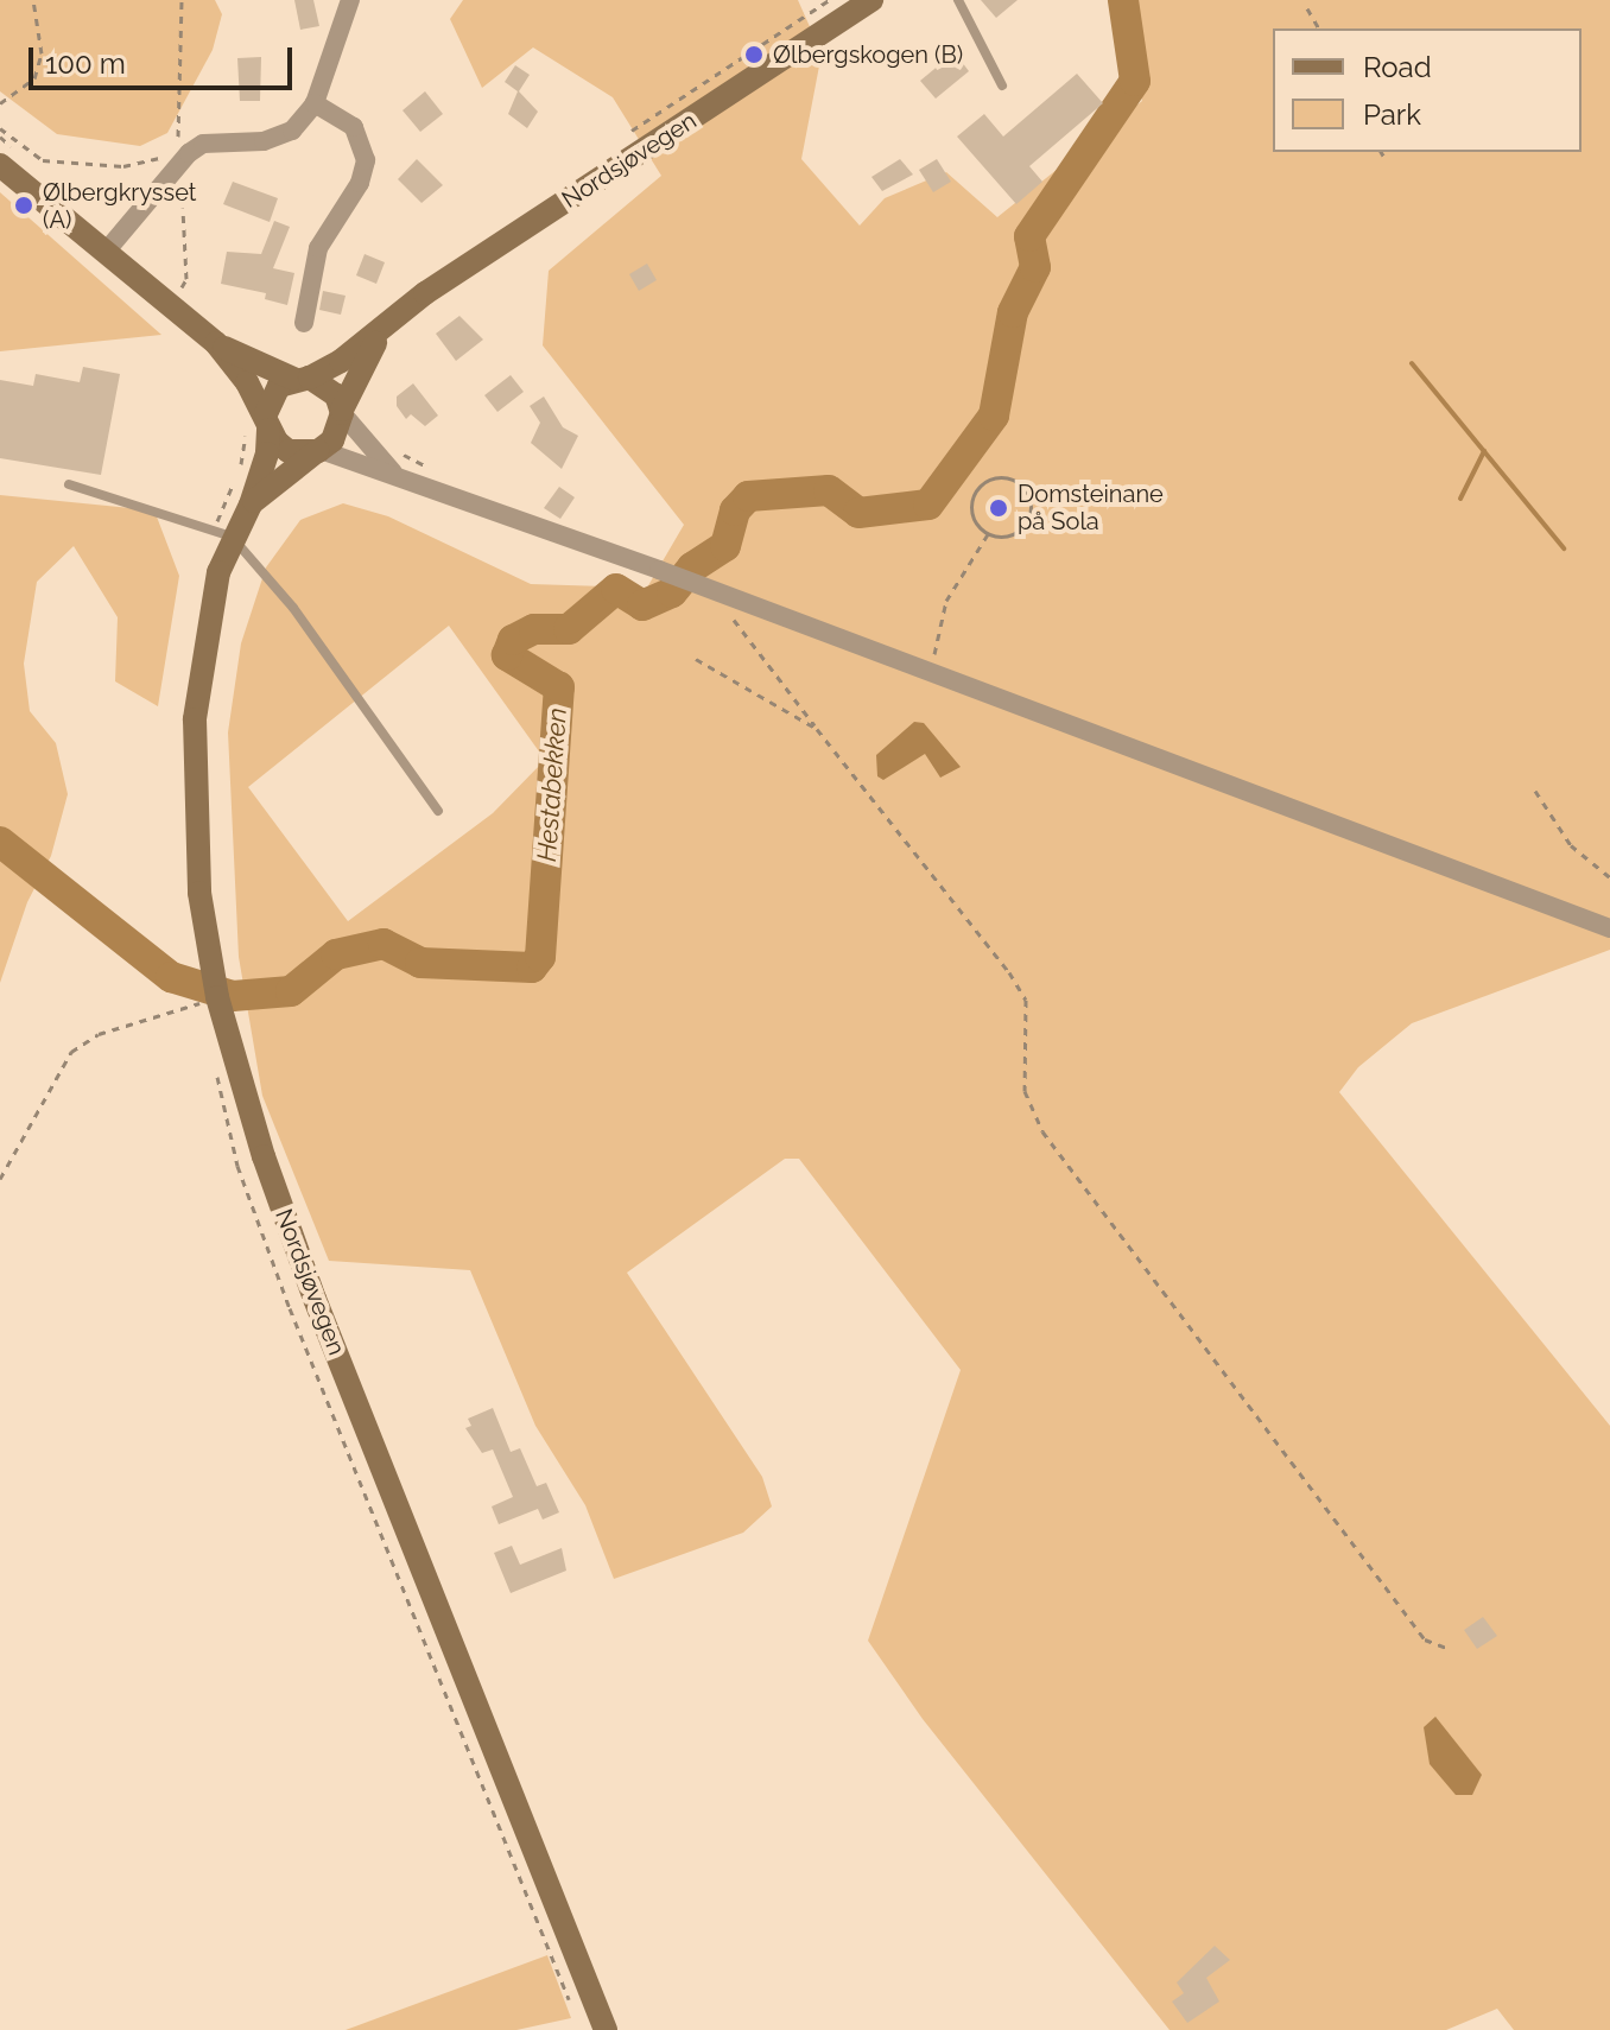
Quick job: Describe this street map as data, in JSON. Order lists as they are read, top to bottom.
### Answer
{
  "streets": {
    "main road": ["Nordsjøvegen"]
  },
  "water": ["Hestabekken"],
  "places": ["Ølbergskogen (B)", "Ølbergkrysset (A)", "Domsteinane på Sola"],
  "legend": ["Road", "Park"],
  "scale_bar": "100 m"
}
